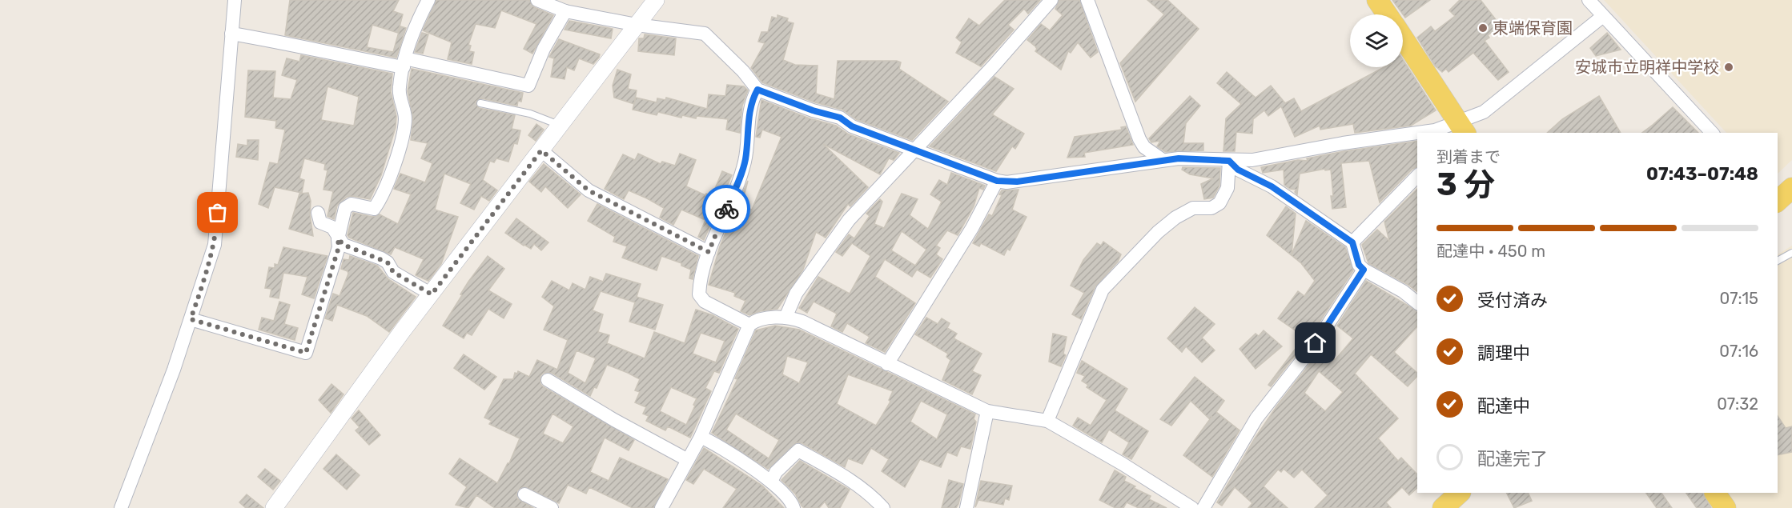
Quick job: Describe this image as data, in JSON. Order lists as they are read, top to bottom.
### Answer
{
  "places": ["東端保育園", "安城市立明祥中学校"],
  "page": {
    "heading": ["3 分", "到着まで", "07:43–07:48"],
    "bar": "配達中 · 450 m",
    "list": [
      ["受付済み", "07:15"],
      ["調理中", "07:16"],
      ["配達中", "07:32"],
      "配達完了"
    ]
  }
}
